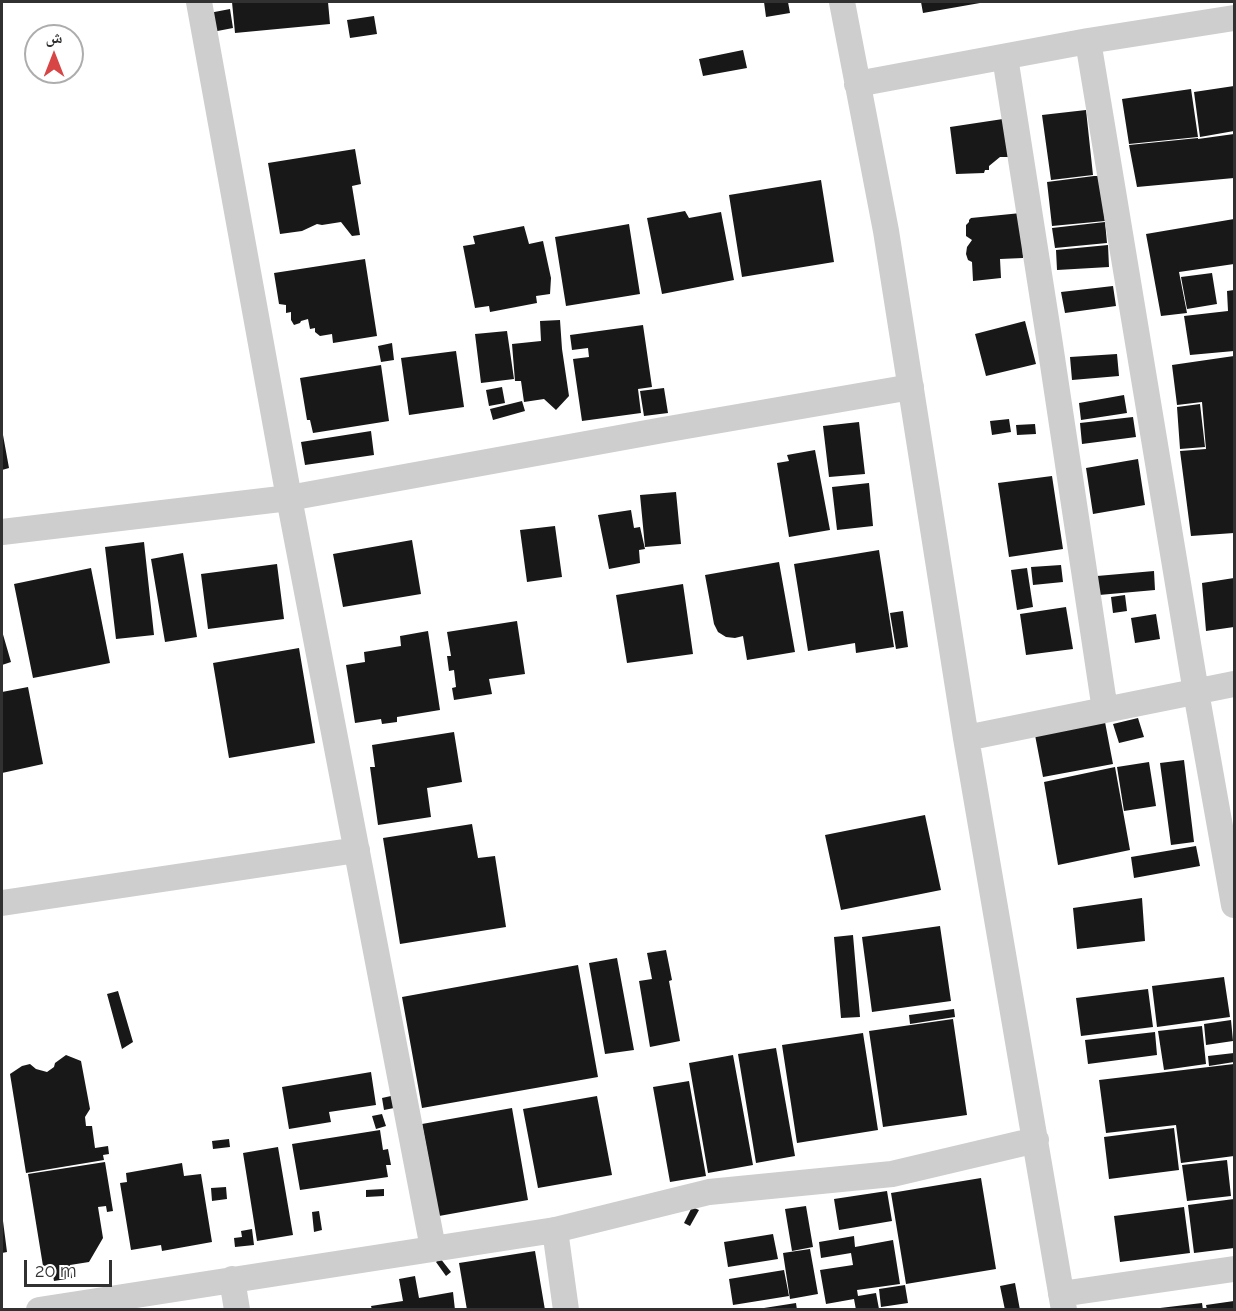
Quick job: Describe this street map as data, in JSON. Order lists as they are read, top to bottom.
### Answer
{
  "scale_bar": "20 m",
  "north": "top"
}
